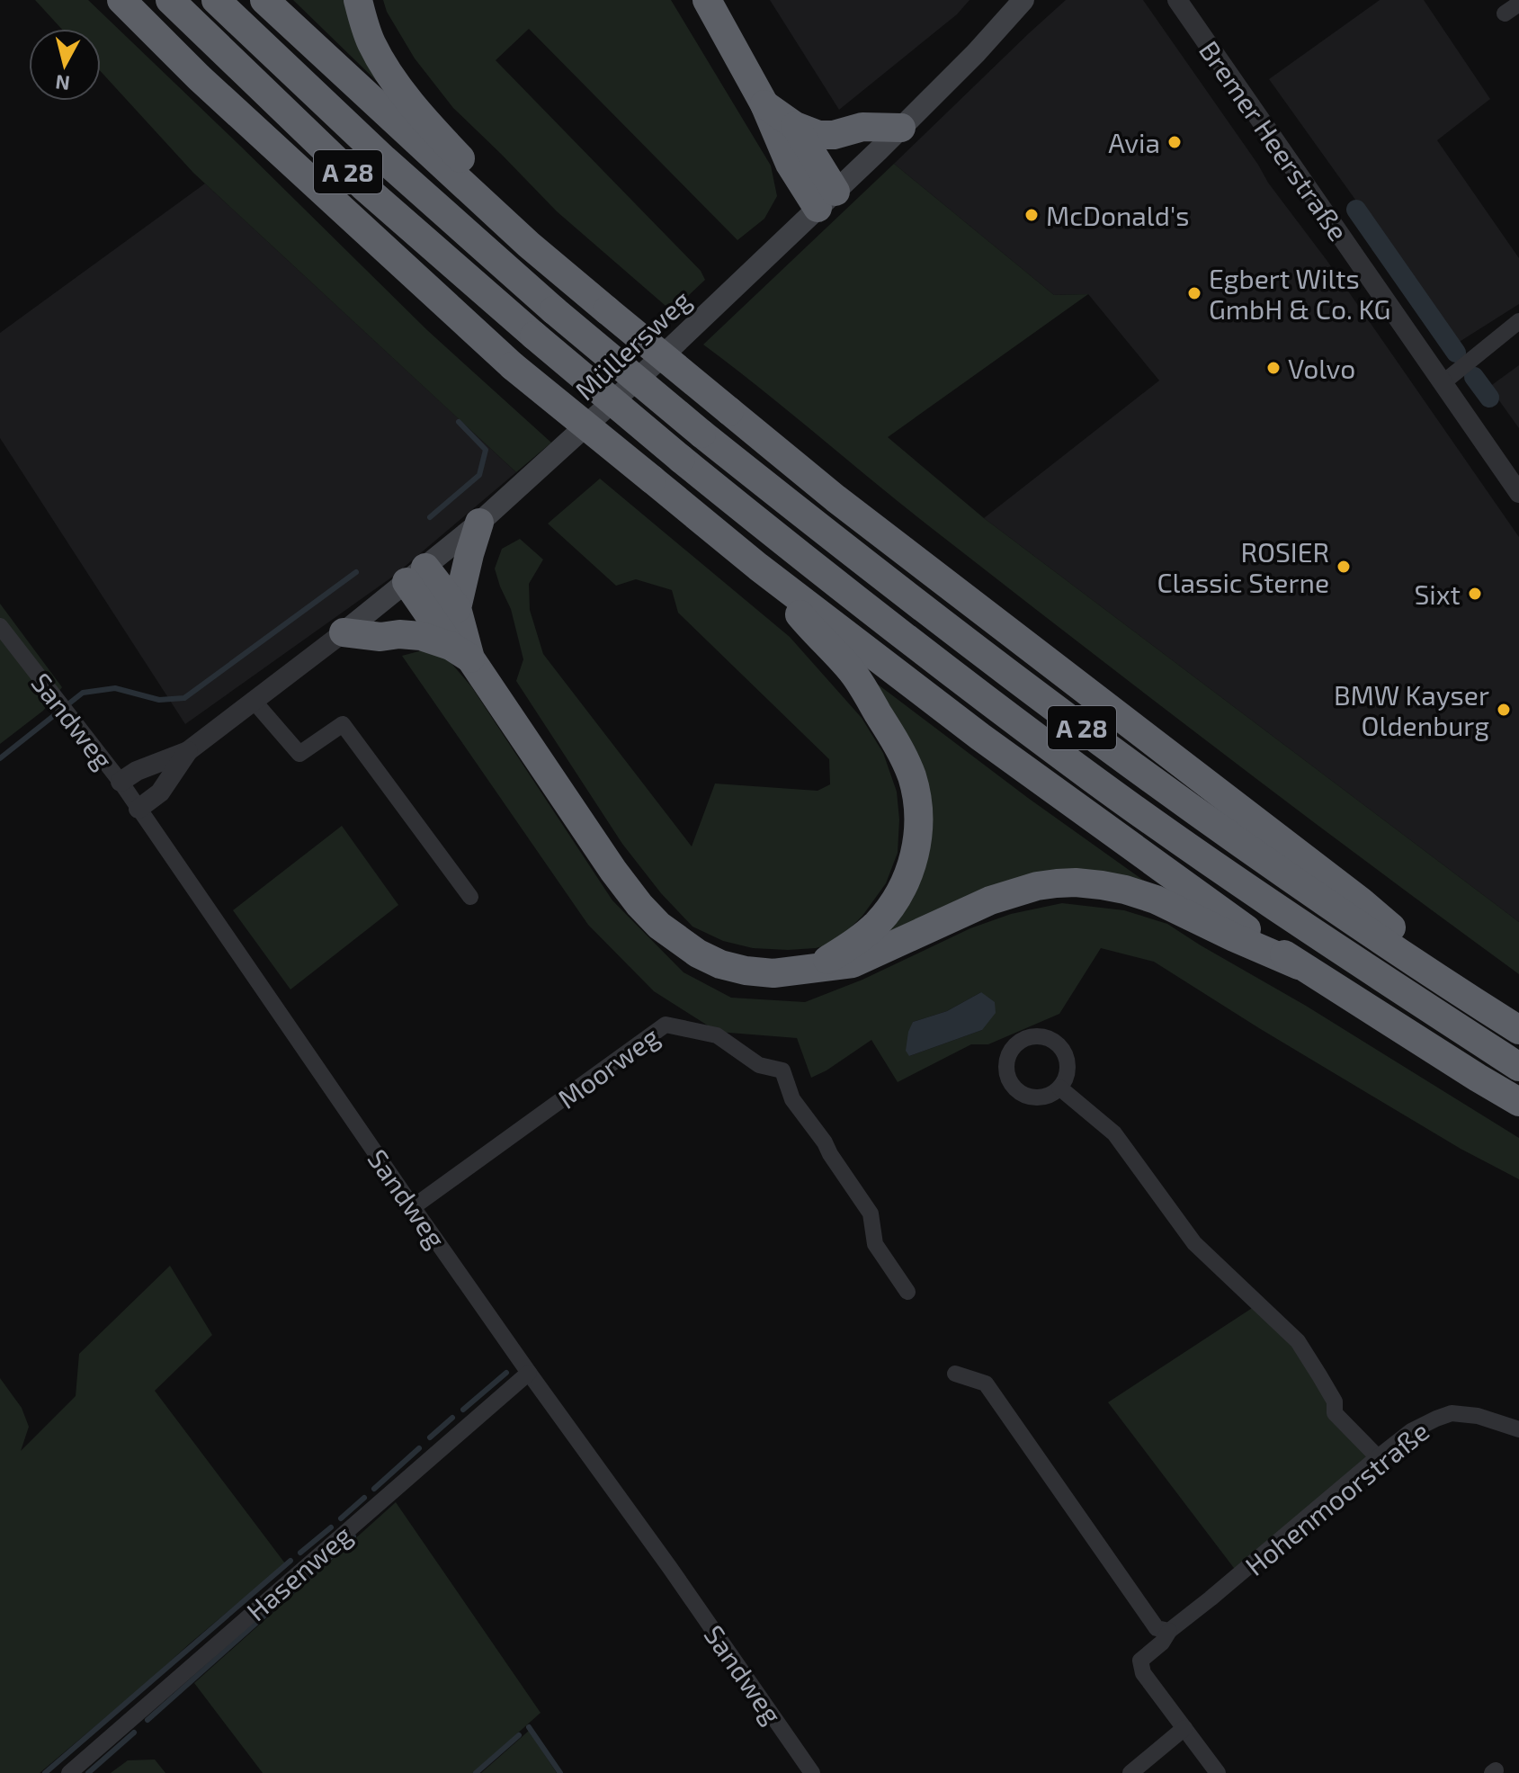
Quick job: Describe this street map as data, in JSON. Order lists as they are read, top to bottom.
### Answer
{
  "streets": {
    "highway": ["A 28"],
    "main road": ["Müllersweg"],
    "street": [
      "Bremer Heerstraße",
      "Sandweg",
      "Moorweg",
      "Hohenmoorstraße",
      "Hasenweg"
    ]
  },
  "crossings": [
    ["Müllersweg", "Sandweg"],
    ["Sandweg", "Moorweg"],
    ["Sandweg", "Hasenweg"]
  ],
  "places": [
    "Avia",
    "McDonald's",
    "Egbert Wilts GmbH & Co. KG",
    "Volvo",
    "ROSIER Classic Sterne",
    "Sixt",
    "BMW Kayser Oldenburg"
  ],
  "north": "bottom"
}
